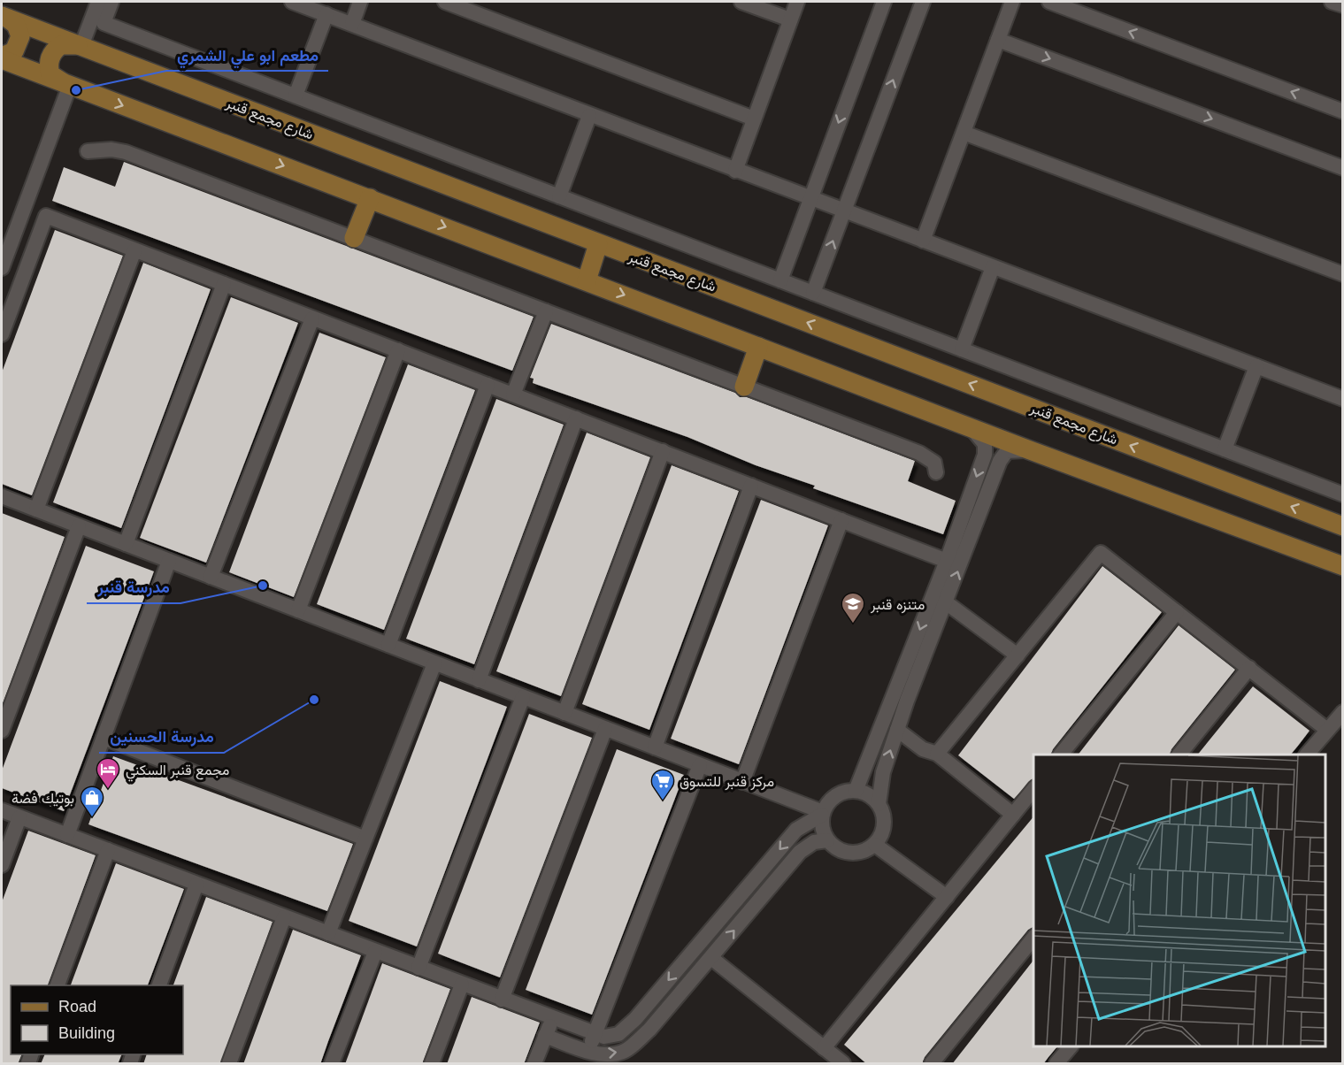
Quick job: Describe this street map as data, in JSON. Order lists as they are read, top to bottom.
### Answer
{
  "streets": {
    "main road": ["شارع مجمع قنبر"]
  },
  "places": {
    "other": ["مطعم ابو علي الشمري", "مدرسة قنبر", "مدرسة الحسنين"],
    "school or university": ["متنزه قنبر"],
    "hotel": ["مجمع قنبر السكني"],
    "supermarket": ["مركز قنبر للتسوق"],
    "shop": ["بوتيك فضة"]
  },
  "legend": ["Road", "Building"]
}
